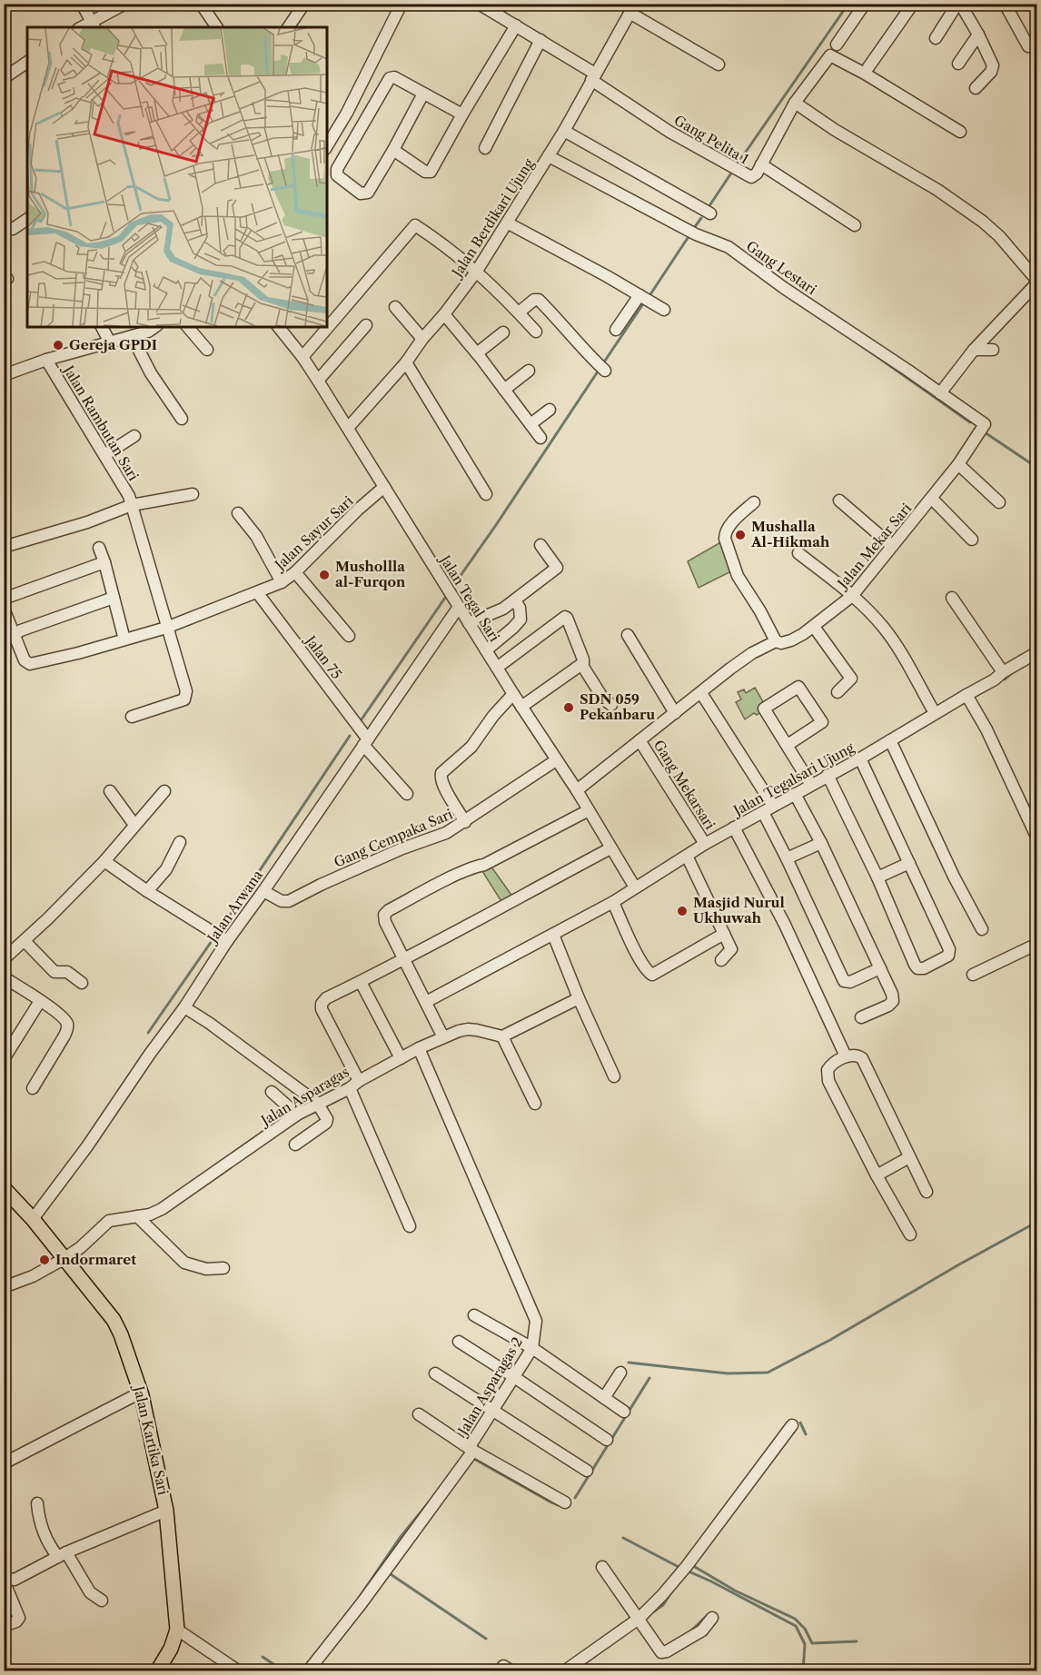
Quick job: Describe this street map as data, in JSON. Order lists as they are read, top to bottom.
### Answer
{
  "streets": {
    "main road": ["Jalan Kartika Sari"],
    "street": [
      "Gang Pelita 1",
      "Jalan Berdikari Ujung",
      "Gang Lestari",
      "Jalan Rambutan Sari",
      "Jalan Sayur Sari",
      "Jalan Mekar Sari",
      "Jalan Tegal Sari",
      "Jalan 75",
      "Jalan Tegalsari Ujung",
      "Gang Mekarsari",
      "Gang Cempaka Sari",
      "Jalan Arwana",
      "Jalan Asparagas",
      "Jalan Asparagas 2"
    ]
  },
  "crossings": [
    ["Gang Pelita 1", "Jalan Berdikari Ujung"],
    ["Jalan Berdikari Ujung", "Gang Lestari"],
    ["Jalan Berdikari Ujung", "Jalan Tegal Sari"],
    ["Gang Lestari", "Jalan Mekar Sari"],
    ["Jalan Rambutan Sari", "Jalan Sayur Sari"],
    ["Jalan Sayur Sari", "Jalan Tegal Sari"],
    ["Jalan Sayur Sari", "Jalan 75"],
    ["Jalan Mekar Sari", "Jalan Tegal Sari"],
    ["Jalan Mekar Sari", "Gang Mekarsari"],
    ["Jalan Tegal Sari", "Jalan Tegalsari Ujung"],
    ["Jalan Tegal Sari", "Gang Cempaka Sari"],
    ["Jalan Tegal Sari", "Jalan Arwana"],
    ["Jalan Tegal Sari", "Jalan Asparagas"],
    ["Jalan 75", "Jalan Arwana"],
    ["Jalan Tegalsari Ujung", "Gang Mekarsari"],
    ["Gang Cempaka Sari", "Jalan Arwana"],
    ["Jalan Arwana", "Jalan Kartika Sari"],
    ["Jalan Asparagas", "Jalan Asparagas 2"],
    ["Jalan Asparagas", "Jalan Kartika Sari"]
  ],
  "places": [
    "Gereja GPDI",
    "Mushalla Al-Hikmah",
    "Mushollla al-Furqon",
    "SDN 059 Pekanbaru",
    "Masjid Nurul Ukhuwah",
    "Indormaret"
  ]
}
